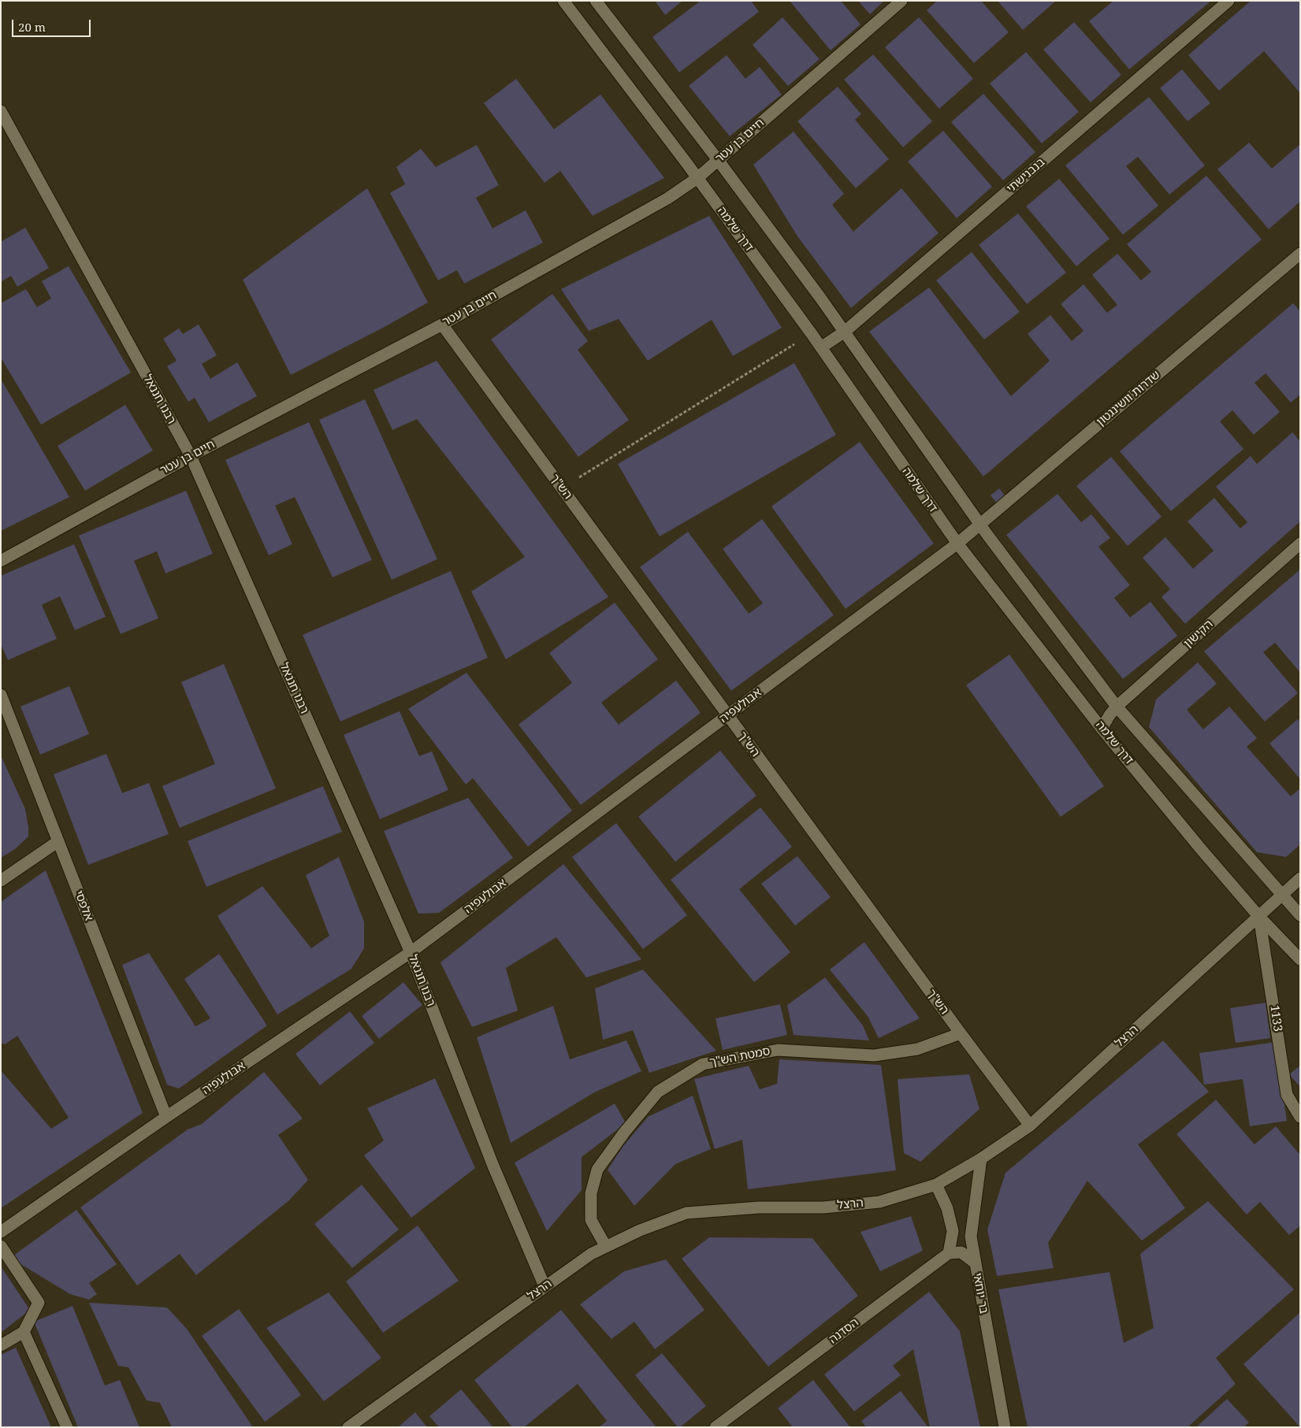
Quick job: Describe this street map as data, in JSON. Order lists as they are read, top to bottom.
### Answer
{
  "streets": {
    "street": [
      "חיים בן עטר",
      "בנבנישתי",
      "דרך שלמה",
      "שדרות וושינגטון",
      "רבנו חננאל",
      "הש\"ך",
      "הקישון",
      "אבולעפיה",
      "אלפסי",
      "1133",
      "הרצל",
      "סמטת הש\"ך",
      "בר יוחאי",
      "הסדנה"
    ]
  },
  "crossings": [
    ["חיים בן עטר", "דרך שלמה"],
    ["חיים בן עטר", "רבנו חננאל"],
    ["חיים בן עטר", "הש\"ך"],
    ["בנבנישתי", "דרך שלמה"],
    ["דרך שלמה", "שדרות וושינגטון"],
    ["דרך שלמה", "הקישון"],
    ["דרך שלמה", "אבולעפיה"],
    ["דרך שלמה", "1133"],
    ["דרך שלמה", "הרצל"],
    ["שדרות וושינגטון", "אבולעפיה"],
    ["רבנו חננאל", "אבולעפיה"],
    ["רבנו חננאל", "הרצל"],
    ["הש\"ך", "אבולעפיה"],
    ["הש\"ך", "הרצל"],
    ["הש\"ך", "סמטת הש\"ך"],
    ["אבולעפיה", "אלפסי"],
    ["1133", "הרצל"],
    ["הרצל", "סמטת הש\"ך"],
    ["הרצל", "בר יוחאי"]
  ],
  "scale_bar": "20 m"
}
